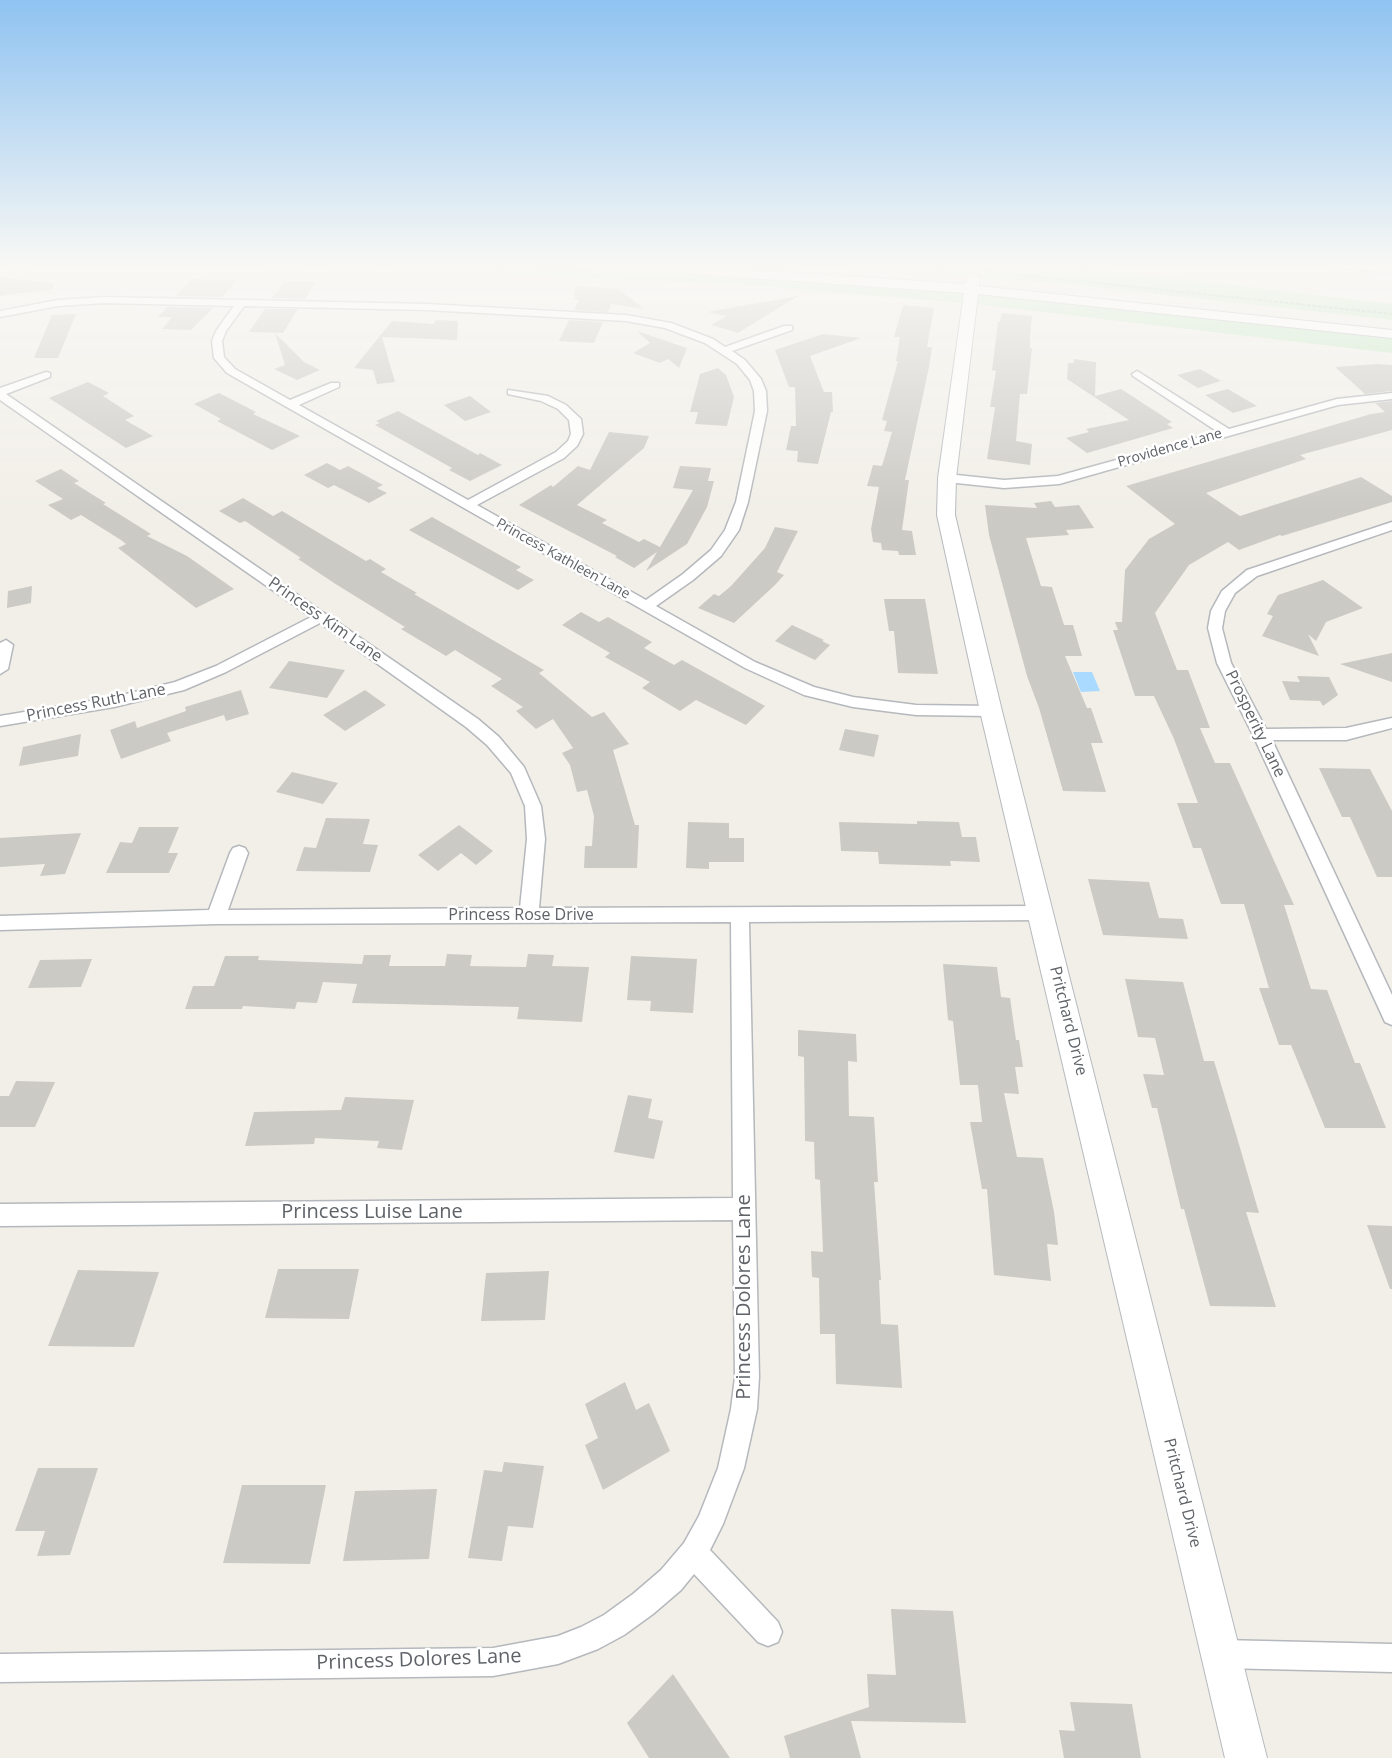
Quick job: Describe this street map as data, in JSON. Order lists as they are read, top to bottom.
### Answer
{
  "streets": {
    "main road": ["Pritchard Drive"],
    "street": [
      "Providence Lane",
      "Princess Kathleen Lane",
      "Princess Kim Lane",
      "Princess Ruth Lane",
      "Prosperity Lane",
      "Princess Rose Drive",
      "Princess Luise Lane",
      "Princess Dolores Lane"
    ]
  },
  "crossings": [
    ["Providence Lane", "Pritchard Drive"],
    ["Princess Kathleen Lane", "Pritchard Drive"],
    ["Princess Kim Lane", "Princess Ruth Lane"],
    ["Princess Kim Lane", "Princess Rose Drive"],
    ["Princess Rose Drive", "Pritchard Drive"],
    ["Princess Rose Drive", "Princess Dolores Lane"],
    ["Princess Luise Lane", "Princess Dolores Lane"]
  ]
}
